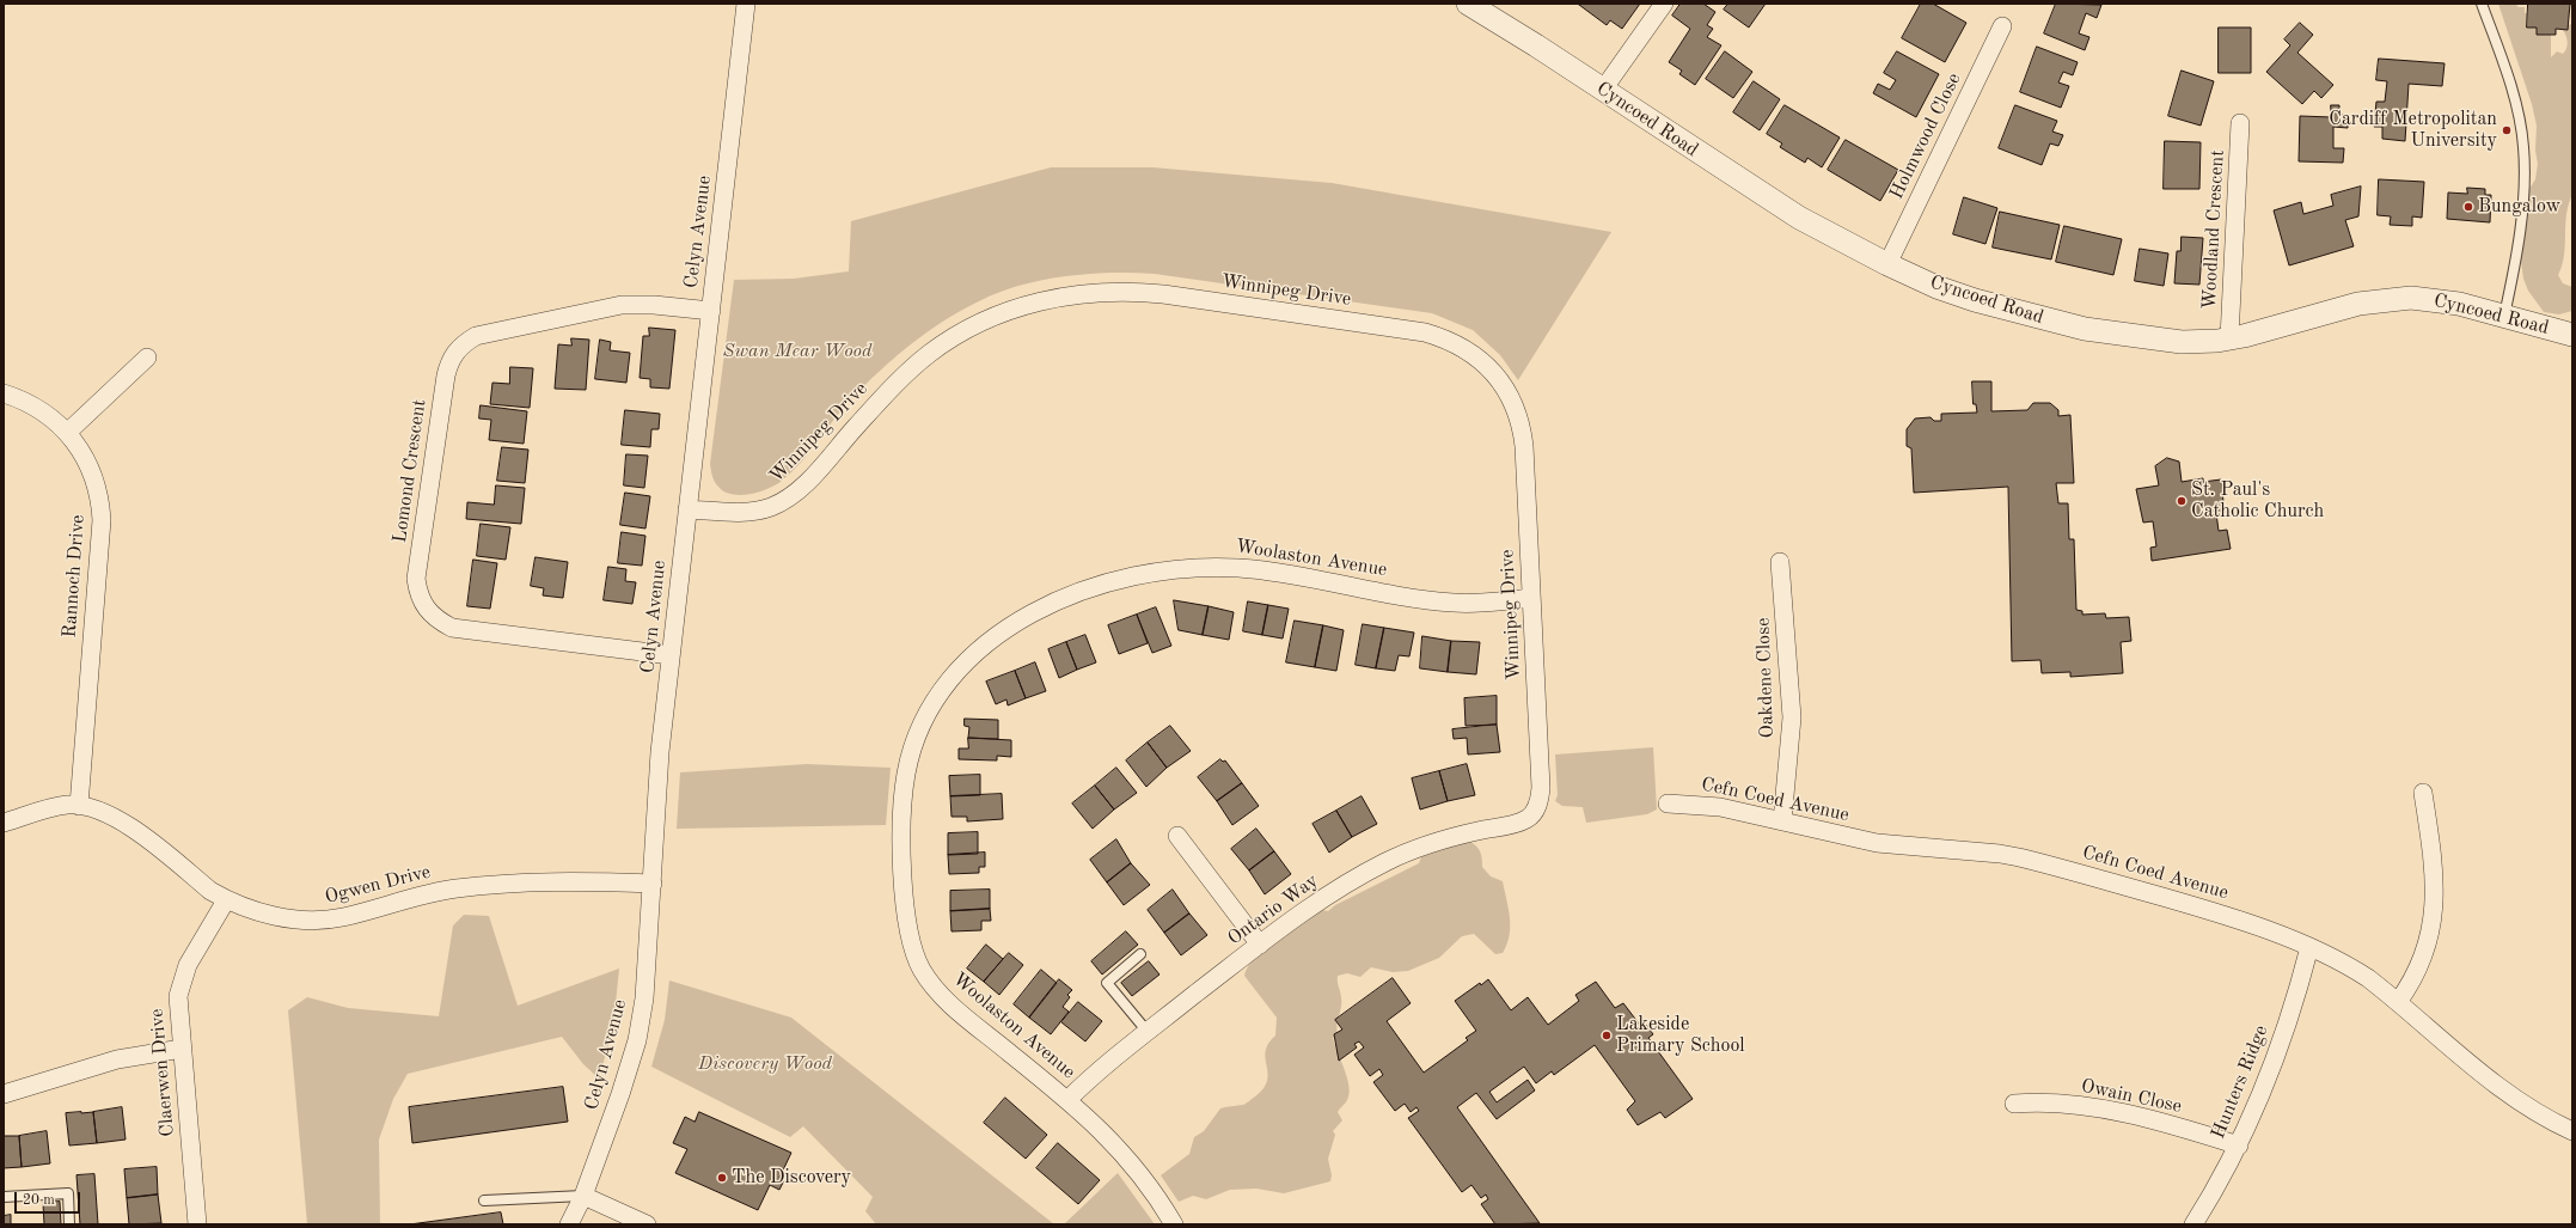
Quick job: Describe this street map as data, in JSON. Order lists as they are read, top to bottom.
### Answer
{
  "streets": {
    "street": [
      "Cyncoed Road",
      "Holmwood Close",
      "Woodland Crescent",
      "Celyn Avenue",
      "Winnipeg Drive",
      "Lomond Crescent",
      "Woolaston Avenue",
      "Rannoch Drive",
      "Oakdene Close",
      "Cefn Coed Avenue",
      "Ogwen Drive",
      "Ontario Way",
      "Claerwen Drive",
      "Hunters Ridge",
      "Owain Close"
    ]
  },
  "crossings": [
    ["Cyncoed Road", "Holmwood Close"],
    ["Cyncoed Road", "Woodland Crescent"],
    ["Celyn Avenue", "Winnipeg Drive"],
    ["Celyn Avenue", "Lomond Crescent"],
    ["Celyn Avenue", "Ogwen Drive"],
    ["Winnipeg Drive", "Woolaston Avenue"],
    ["Winnipeg Drive", "Ontario Way"],
    ["Woolaston Avenue", "Ontario Way"],
    ["Rannoch Drive", "Ogwen Drive"],
    ["Oakdene Close", "Cefn Coed Avenue"],
    ["Cefn Coed Avenue", "Hunters Ridge"],
    ["Ogwen Drive", "Claerwen Drive"],
    ["Hunters Ridge", "Owain Close"]
  ],
  "parks": ["Swan Mear Wood", "Discovery Wood"],
  "places": [
    "Cardiff Metropolitan University",
    "Bungalow",
    "St. Paul's Catholic Church",
    "Lakeside Primary School",
    "The Discovery"
  ],
  "scale_bar": "20 m"
}
